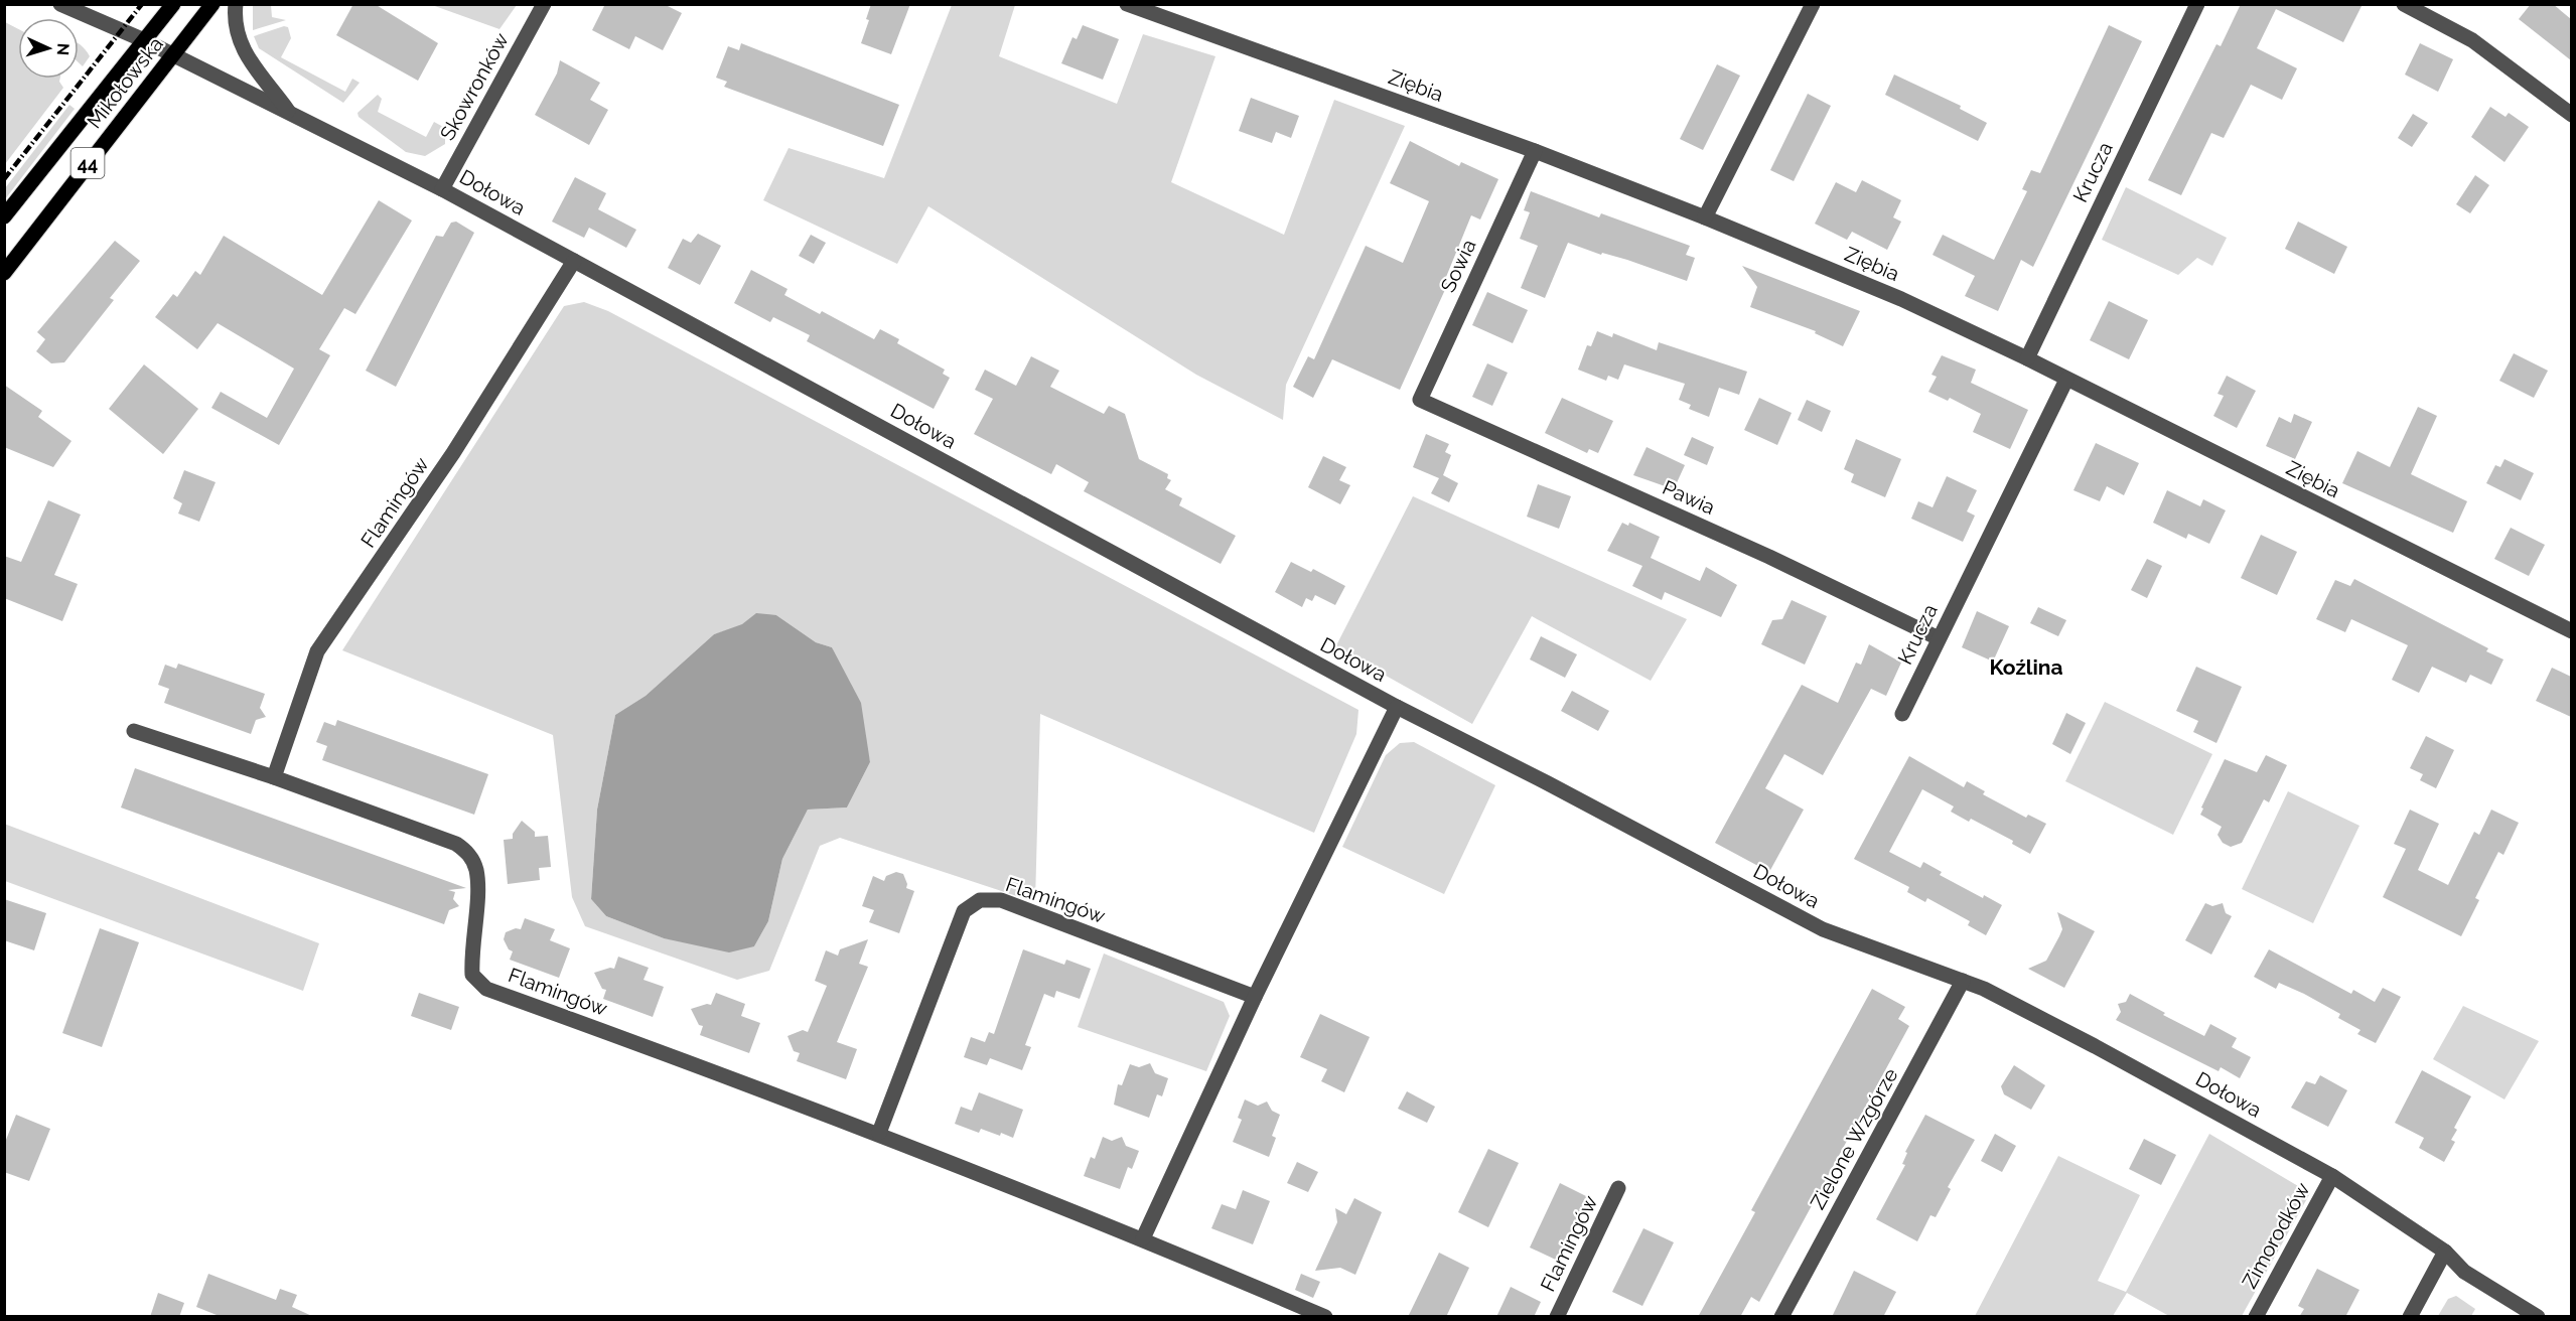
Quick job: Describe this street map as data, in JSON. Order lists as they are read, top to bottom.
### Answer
{
  "streets": {
    "main road": ["Mikołowska", "44"],
    "street": [
      "Ziębia",
      "Skowronków",
      "Krucza",
      "Dołowa",
      "Sowia",
      "Pawia",
      "Flamingów",
      "Zielone Wzgórze",
      "Zimorodków"
    ]
  },
  "crossings": [
    ["Mikołowska", "Dołowa"],
    ["Ziębia", "Krucza"],
    ["Ziębia", "Sowia"],
    ["Skowronków", "Dołowa"],
    ["Krucza", "Pawia"],
    ["Dołowa", "Flamingów"],
    ["Dołowa", "Zielone Wzgórze"],
    ["Dołowa", "Zimorodków"],
    ["Sowia", "Pawia"]
  ],
  "districts": ["Koźlina"],
  "north": "right"
}
